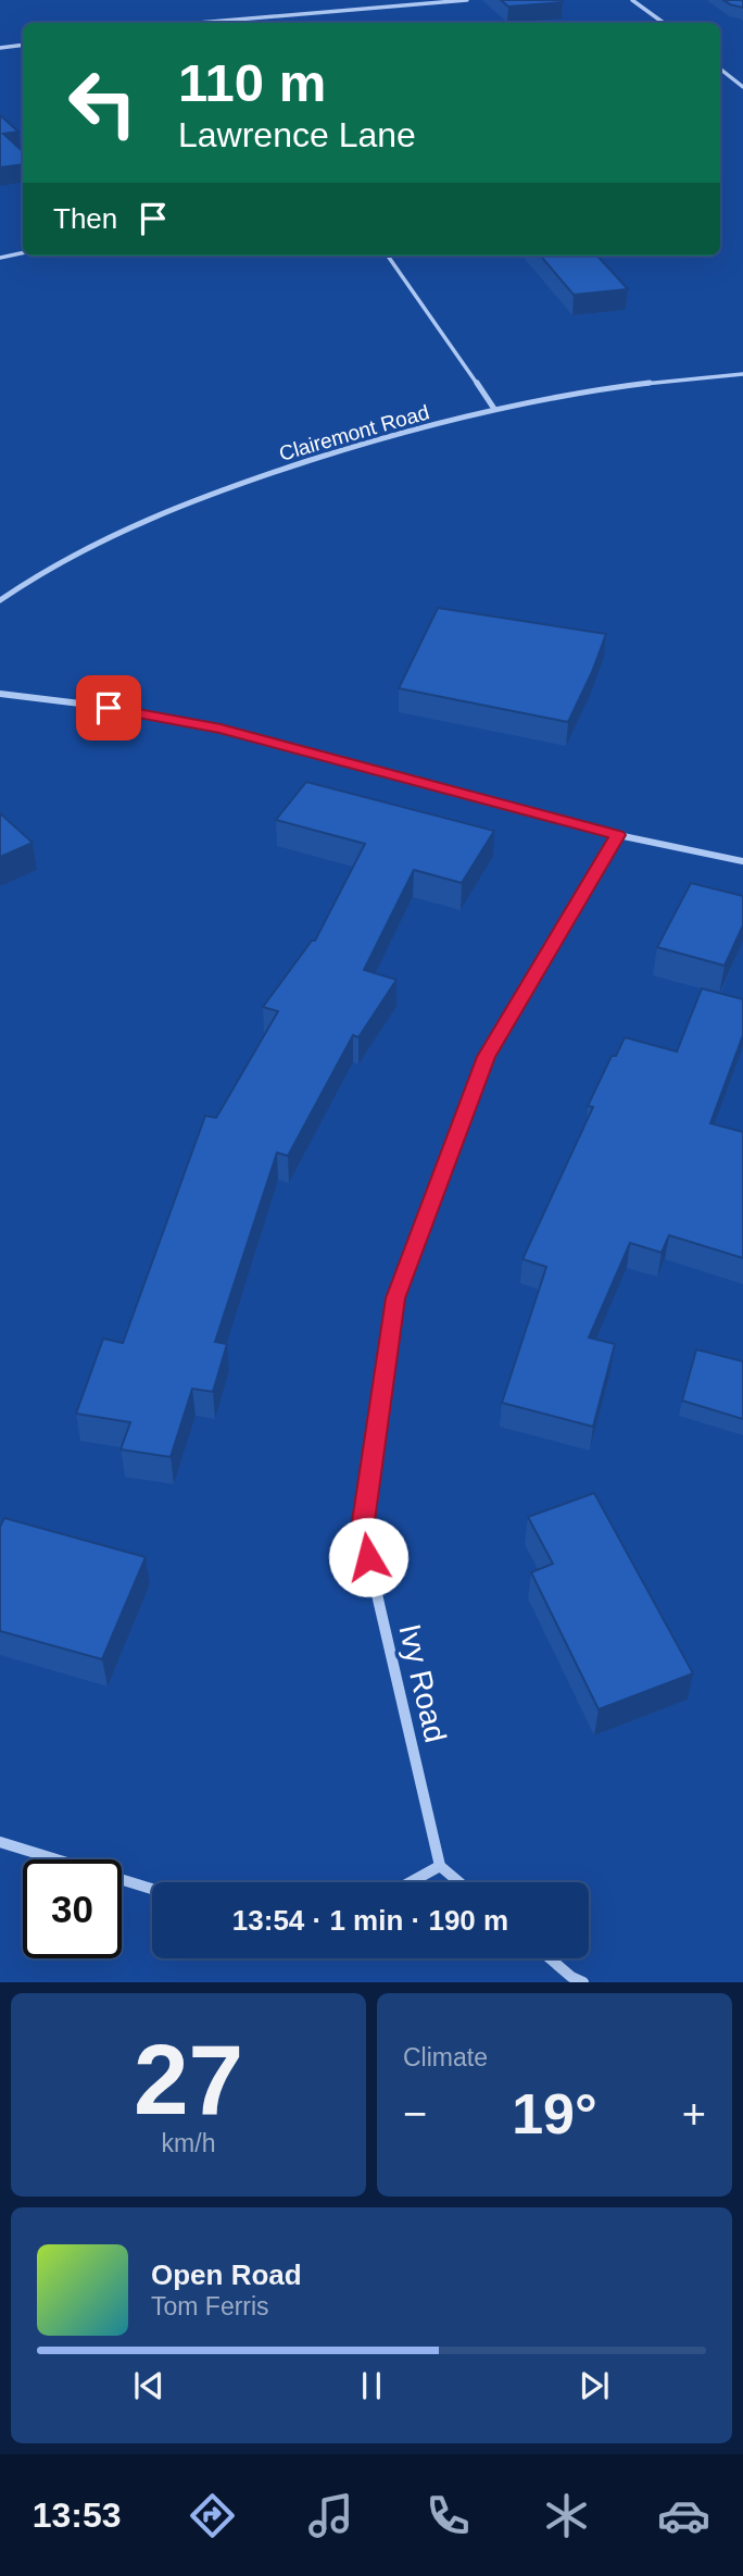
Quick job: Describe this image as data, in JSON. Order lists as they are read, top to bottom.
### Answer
{
  "streets": {
    "street": ["Clairemont Road", "Ivy Road"]
  },
  "page": {
    "turn": ["110 m", "Lawrence Lane"],
    "then": "Then",
    "limit": "30",
    "trip": "13:54 · 1 min · 190 m",
    "tile": [
      ["27", "km/h"],
      "Climate"
    ],
    "heat": ["−", "19°", "+"],
    "song": ["Open Road", "Tom Ferris"],
    "tabs": "13:53"
  }
}
